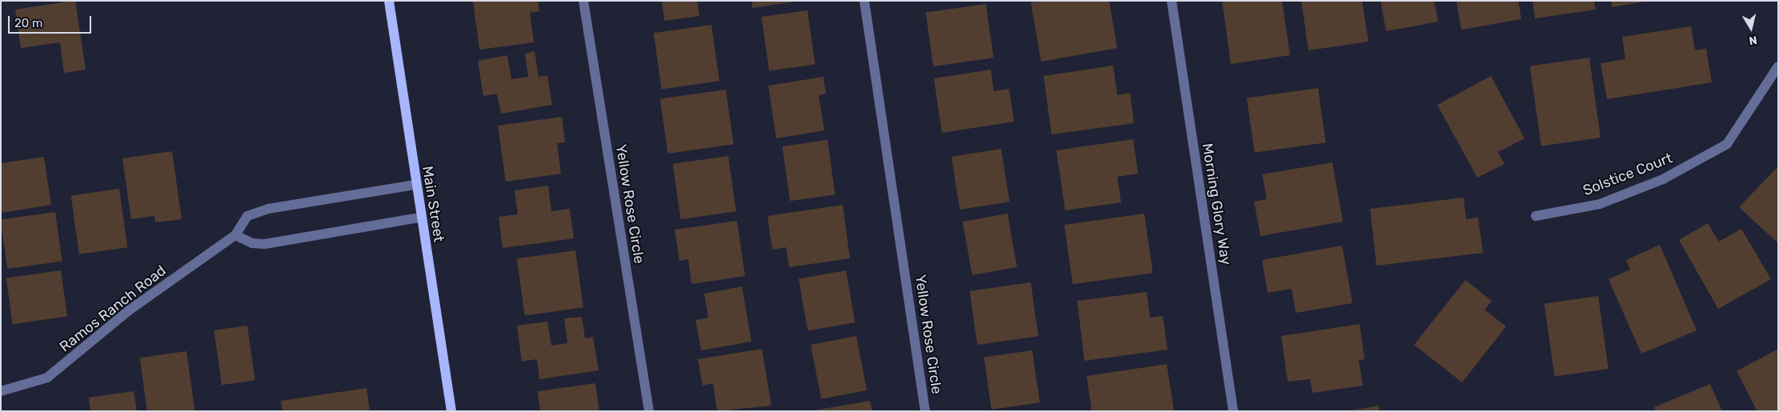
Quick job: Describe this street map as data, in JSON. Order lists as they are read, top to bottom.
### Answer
{
  "streets": {
    "main road": ["Main Street"],
    "street": [
      "Solstice Court",
      "Yellow Rose Circle",
      "Morning Glory Way",
      "Ramos Ranch Road"
    ]
  },
  "crossings": [
    ["Main Street", "Ramos Ranch Road"]
  ],
  "scale_bar": "20 m",
  "north": "bottom"
}
